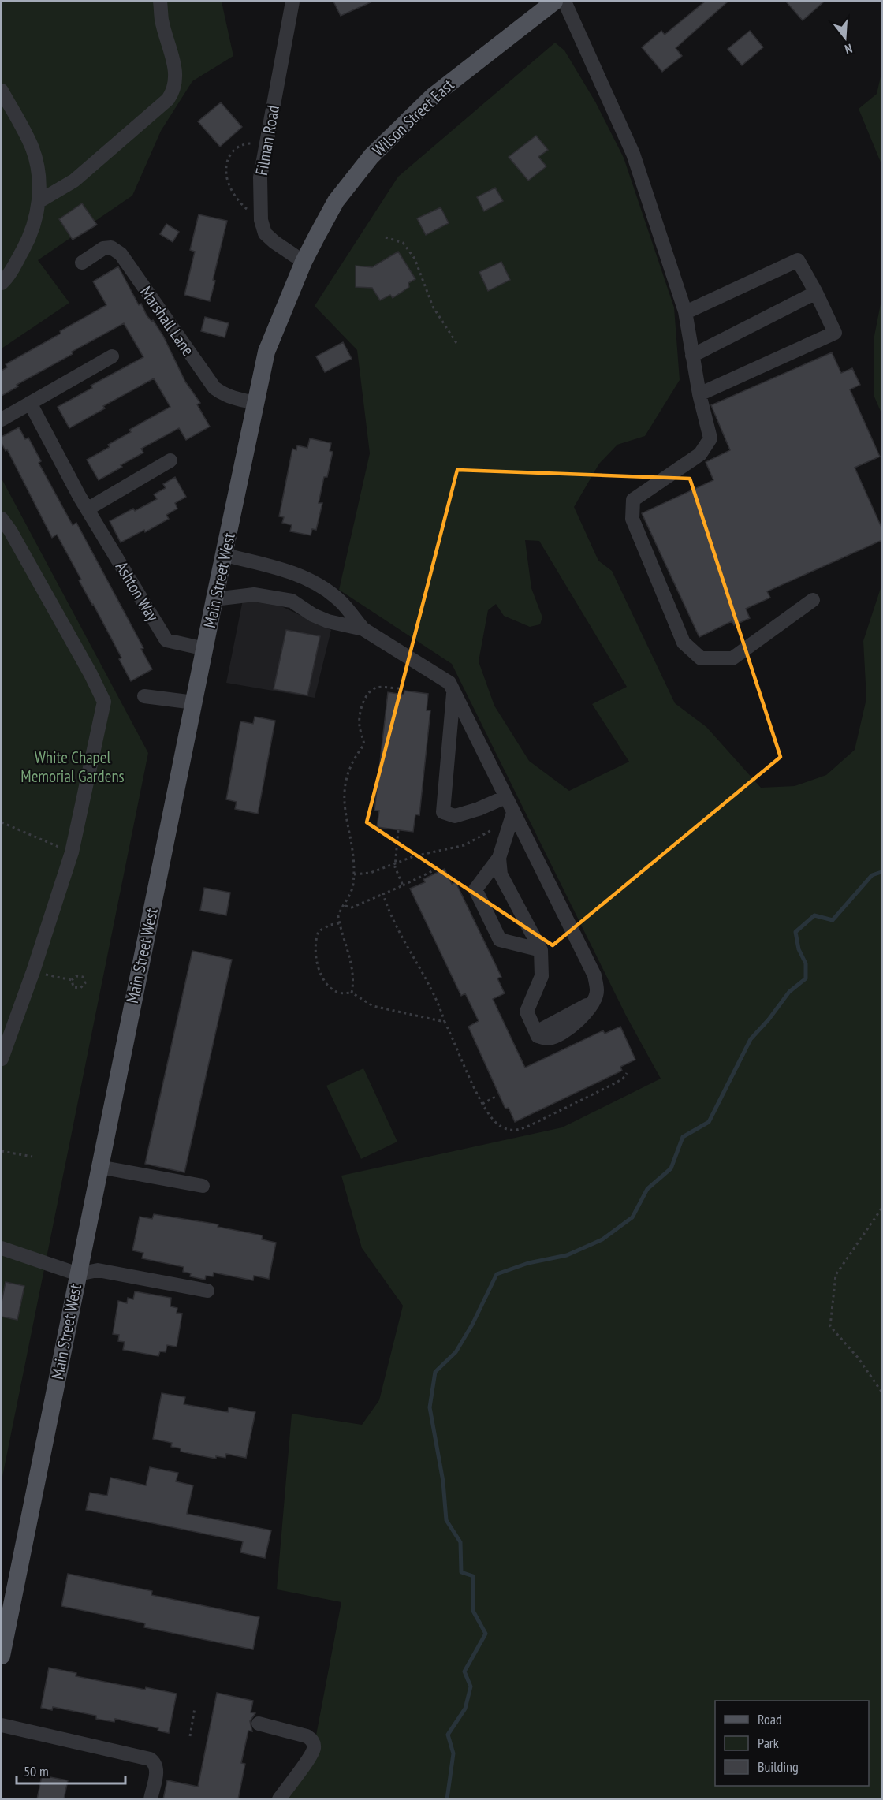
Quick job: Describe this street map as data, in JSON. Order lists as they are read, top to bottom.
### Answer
{
  "streets": {
    "main road": ["Wilson Street East", "Main Street West"],
    "street": ["Filman Road", "Marshall Lane", "Ashton Way"]
  },
  "crossings": [
    ["Wilson Street East", "Filman Road"],
    ["Wilson Street East", "Main Street West"],
    ["Filman Road", "Main Street West"],
    ["Marshall Lane", "Main Street West"],
    ["Main Street West", "Ashton Way"]
  ],
  "parks": ["White Chapel Memorial Gardens"],
  "legend": ["Road", "Park", "Building"],
  "scale_bar": "50 m",
  "north": "bottom"
}
